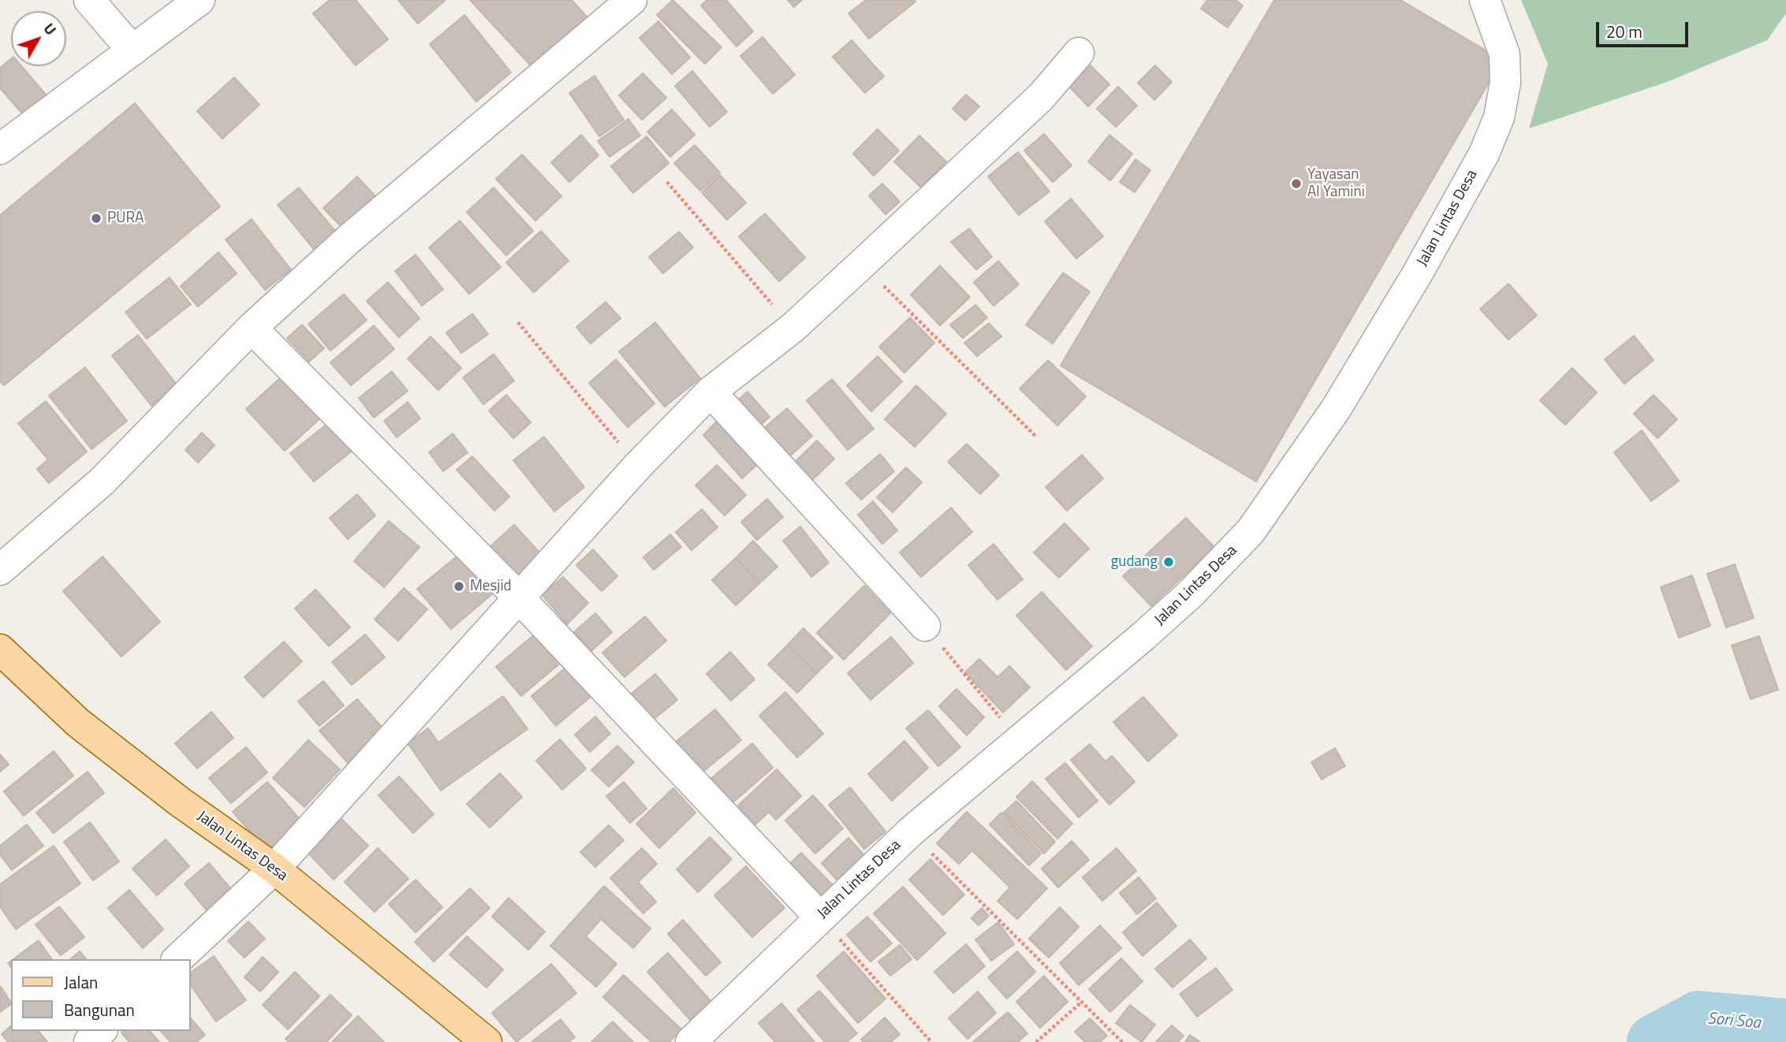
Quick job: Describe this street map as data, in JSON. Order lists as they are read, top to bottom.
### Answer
{
  "streets": {
    "main road": ["Jalan Lintas Desa"]
  },
  "water": ["Sori Soa"],
  "places": [
    "Yayasan Al Yamini",
    "PURA",
    "gudang",
    "Mesjid"
  ],
  "legend": ["Jalan", "Bangunan"],
  "scale_bar": "20 m",
  "north": "top right"
}
